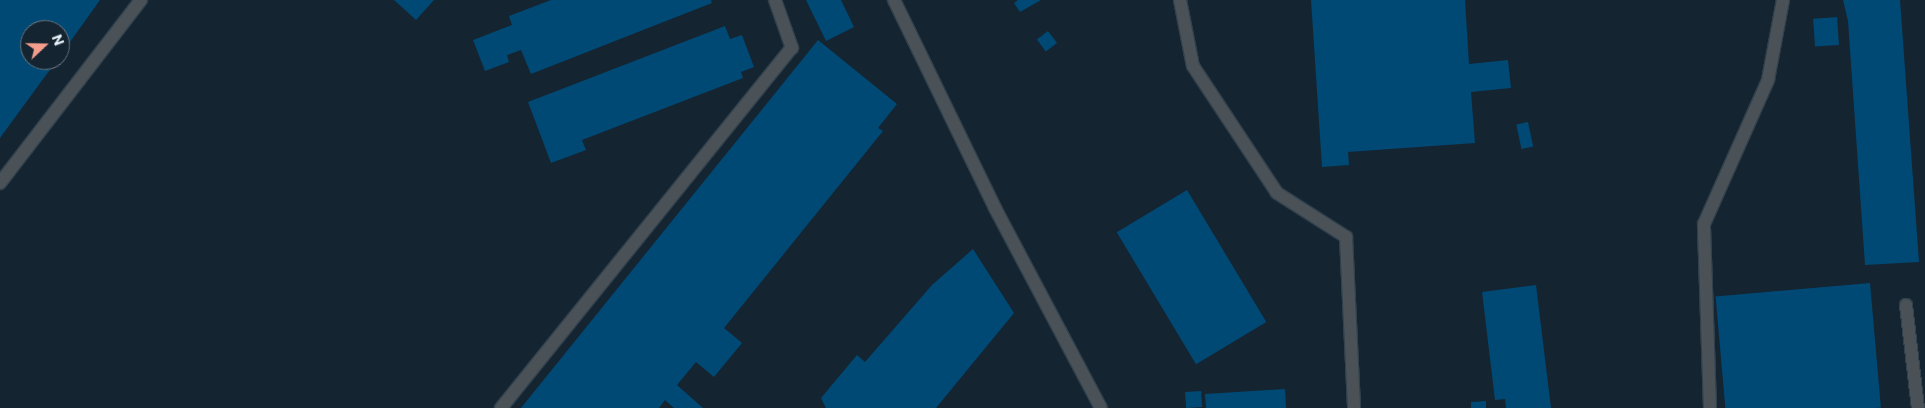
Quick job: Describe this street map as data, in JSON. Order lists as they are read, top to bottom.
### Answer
{
  "north": "right"
}
